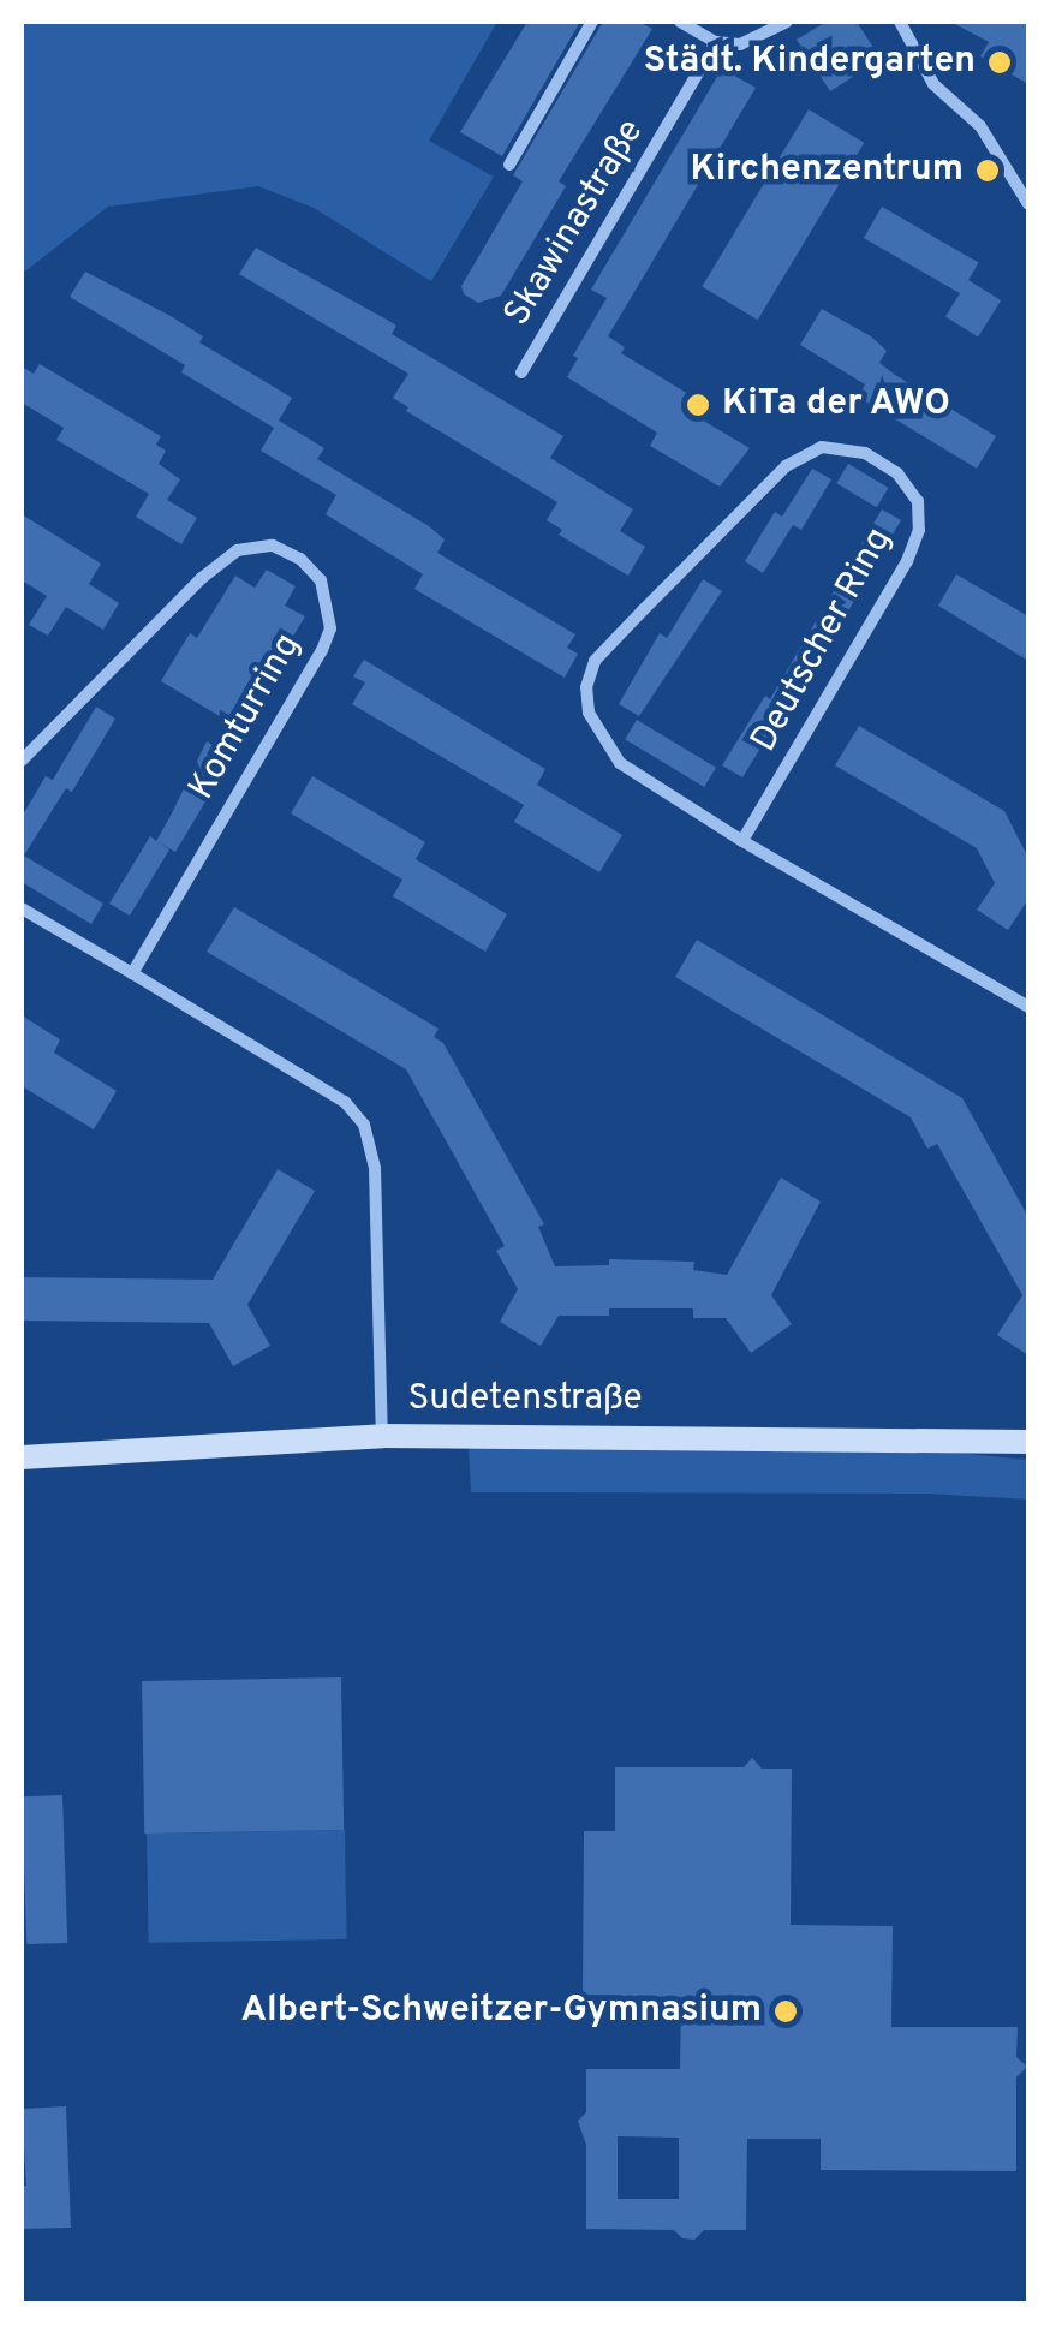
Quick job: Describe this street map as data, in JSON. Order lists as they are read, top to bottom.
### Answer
{
  "streets": {
    "street": [
      "Skawinastraße",
      "Deutscher Ring",
      "Komturring",
      "Sudetenstraße"
    ]
  },
  "places": [
    "Städt. Kindergarten",
    "Kirchenzentrum",
    "KiTa der AWO",
    "Albert-Schweitzer-Gymnasium"
  ]
}
